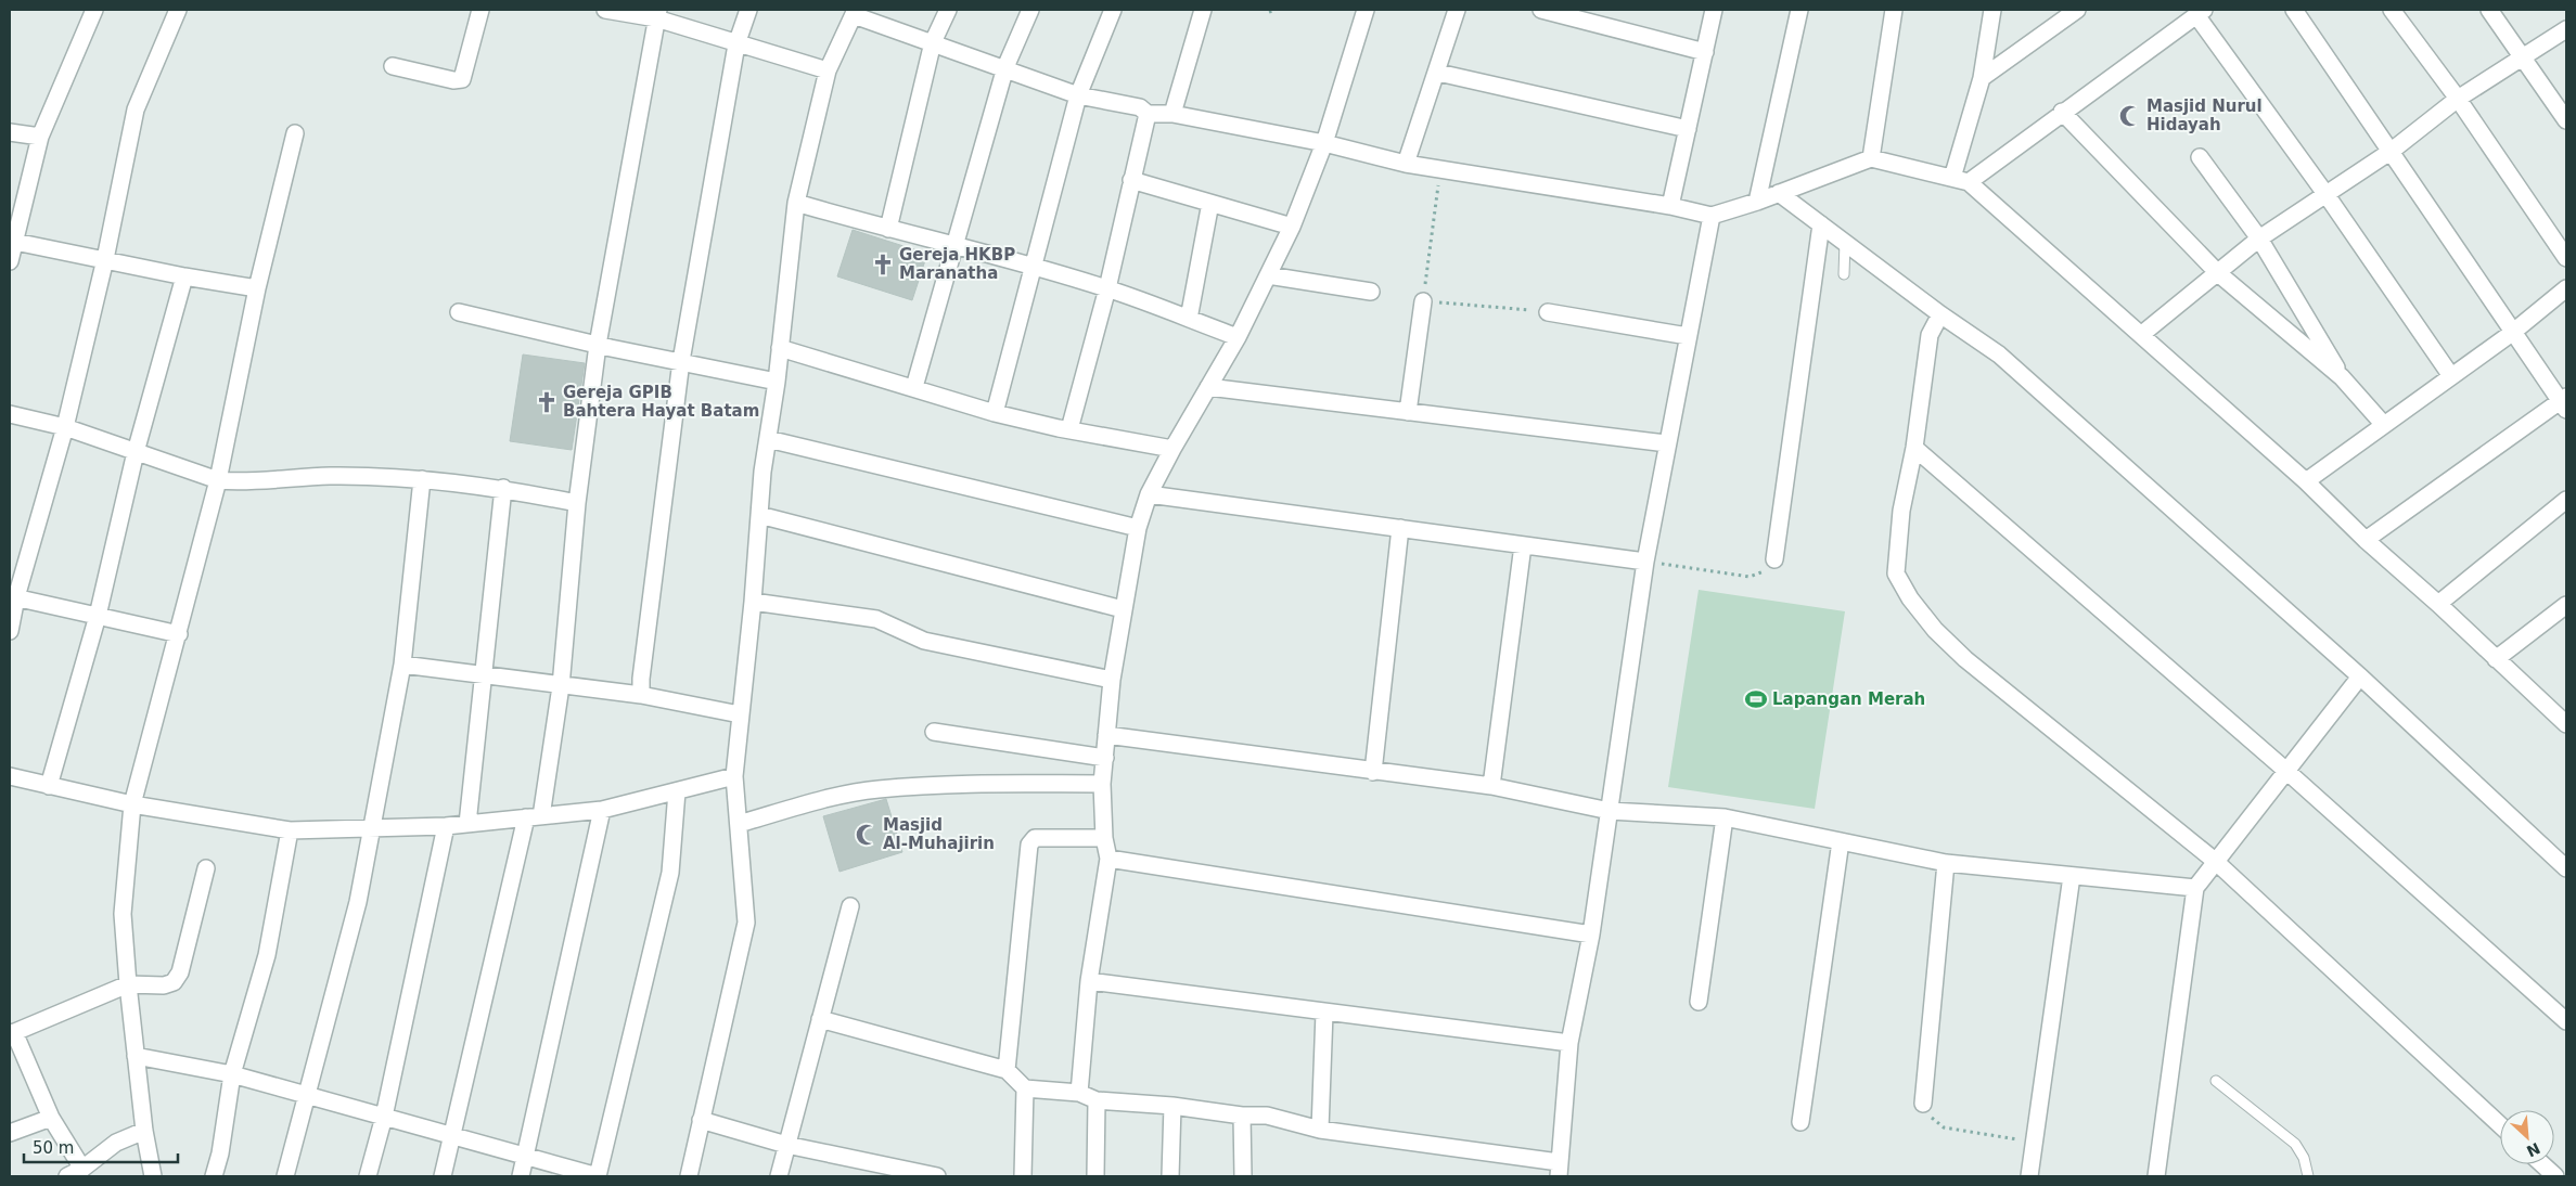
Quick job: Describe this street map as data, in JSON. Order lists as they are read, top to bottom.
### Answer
{
  "places": {
    "mosque": ["Masjid Nurul Hidayah", "Masjid Al-Muhajirin"],
    "church": ["Gereja HKBP Maranatha", "Gereja GPIB Bahtera Hayat Batam"],
    "sports": ["Lapangan Merah"]
  },
  "scale_bar": "50 m",
  "north": "bottom right"
}
